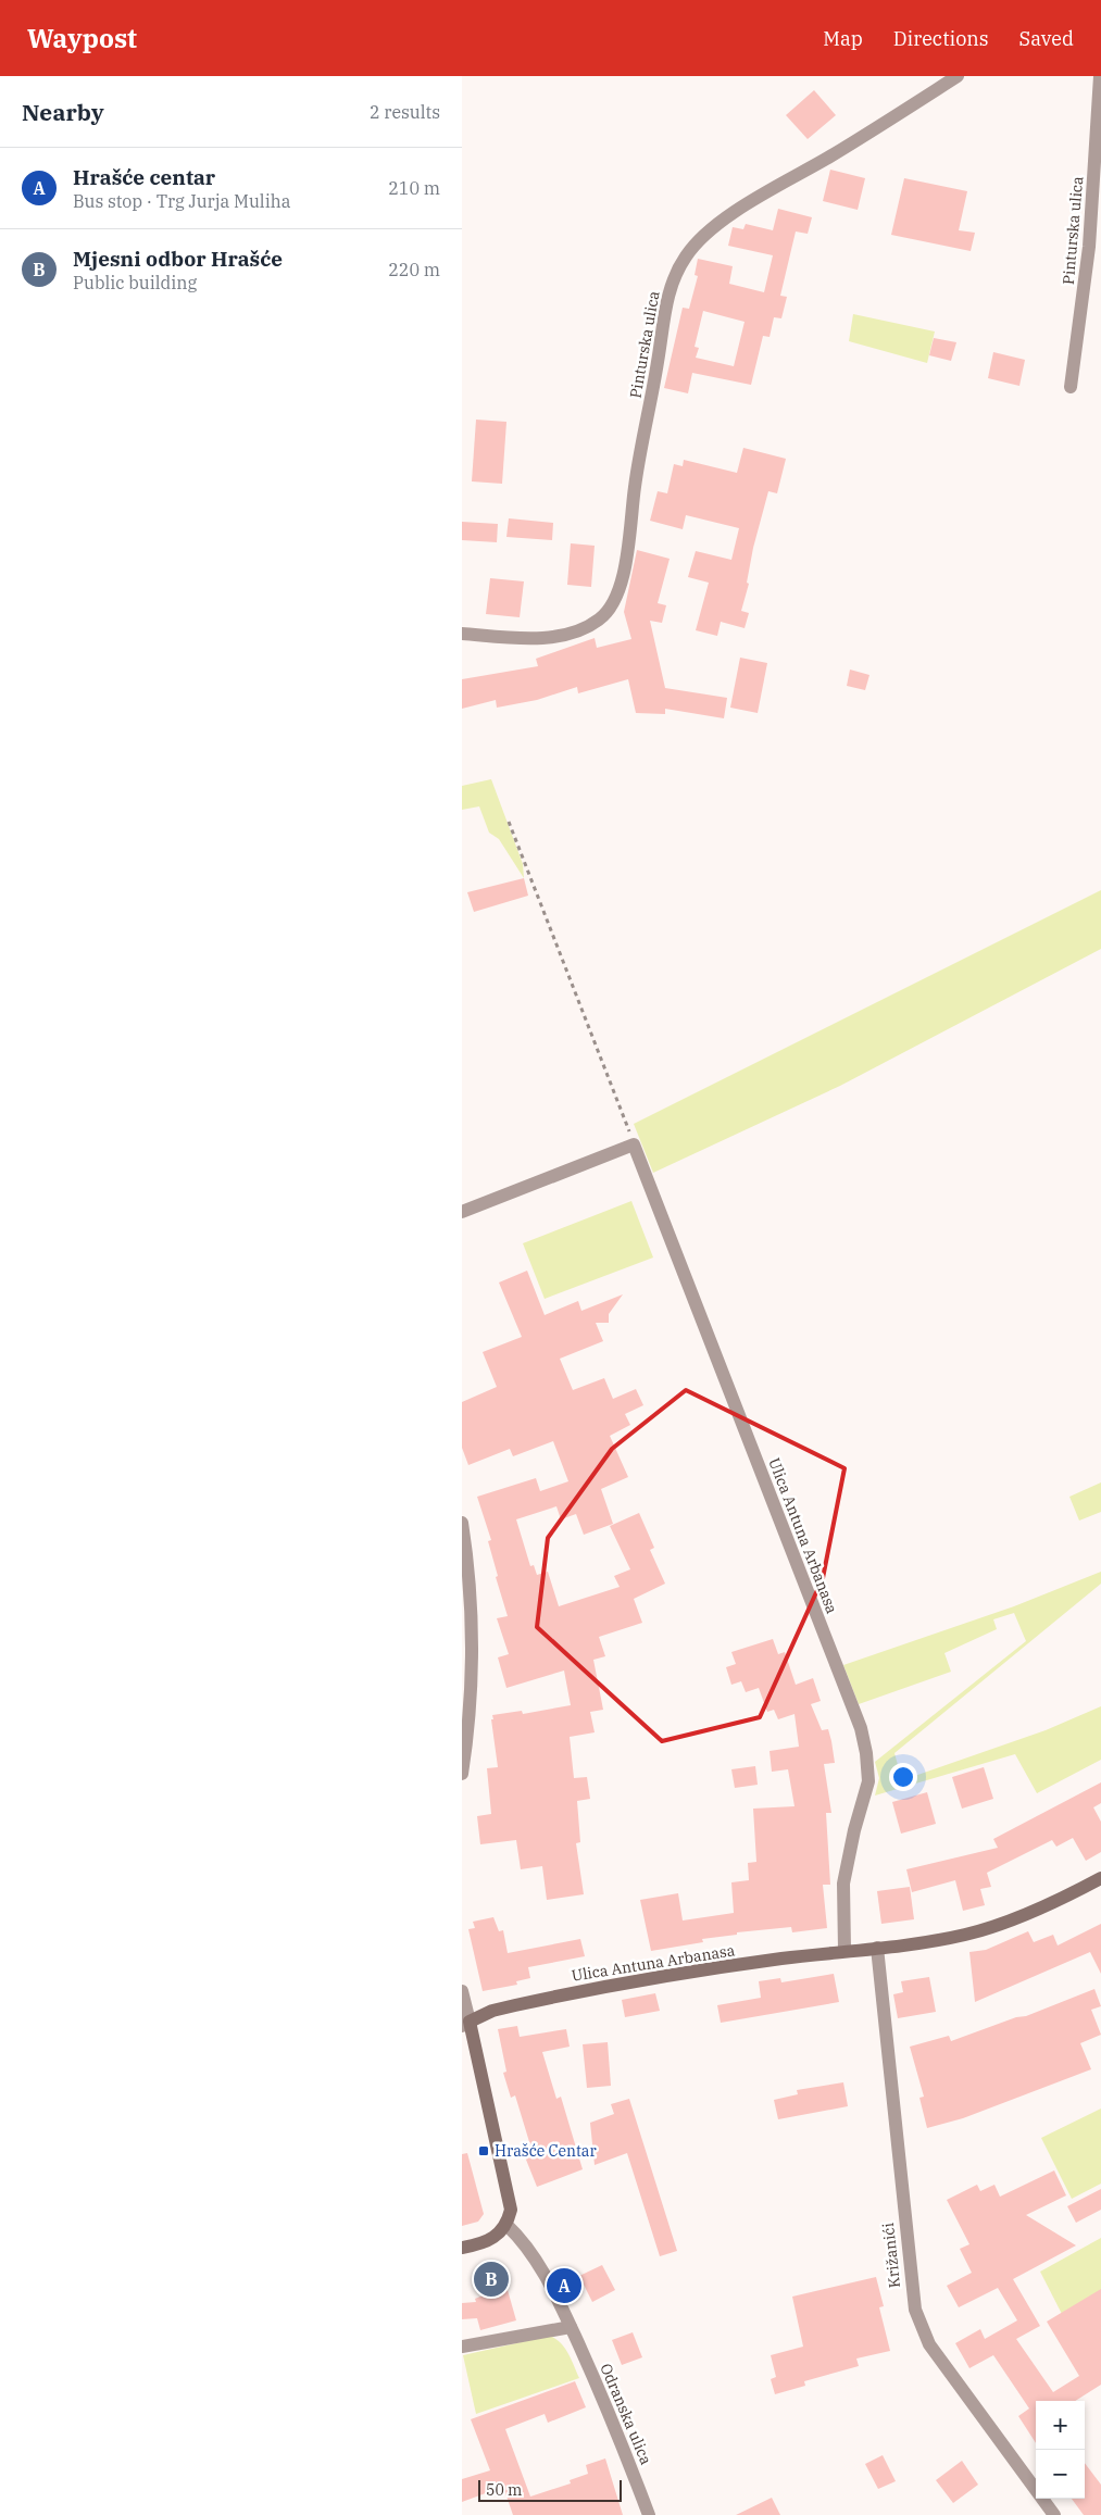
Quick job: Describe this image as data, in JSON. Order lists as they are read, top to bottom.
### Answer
{
  "streets": {
    "main road": ["Ulica Antuna Arbanasa"],
    "street": ["Pinturska ulica", "Križanići", "Odranska ulica"]
  },
  "crossings": [
    ["Ulica Antuna Arbanasa", "Križanići"]
  ],
  "places": {
    "transit": ["Hrašće Centar"]
  },
  "scale_bar": "50 m",
  "page": {
    "header": "Waypost",
    "nav": ["Map", "Directions", "Saved"],
    "heading": ["Nearby", "2 results"],
    "list": [
      {
        "mark": "A",
        "name": "Hrašće centar",
        "note": "Bus stop · Trg Jurja Muliha",
        "value": "210 m"
      },
      {
        "mark": "B",
        "name": "Mjesni odbor Hrašće",
        "note": "Public building",
        "value": "220 m"
      }
    ],
    "pins": ["B", "A"],
    "map_buttons": ["+", "−"],
    "scale": "50 m"
  }
}
